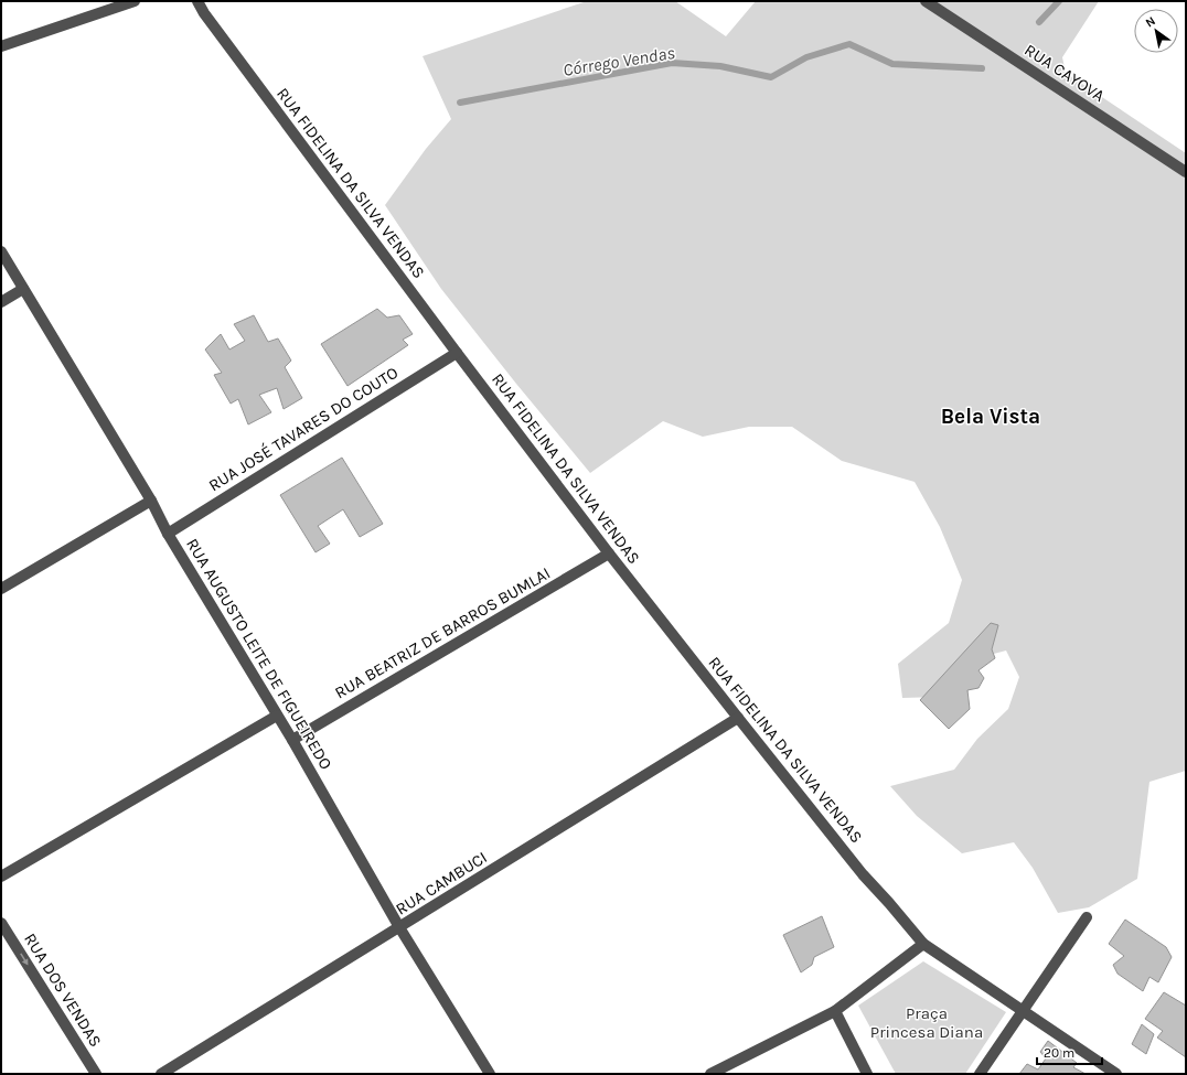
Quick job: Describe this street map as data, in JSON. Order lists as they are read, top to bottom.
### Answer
{
  "streets": {
    "street": [
      "RUA CAYOVA",
      "RUA FIDELINA DA SILVA VENDAS",
      "RUA JOSÉ TAVARES DO COUTO",
      "RUA BEATRIZ DE BARROS BUMLAI",
      "RUA AUGUSTO LEITE DE FIGUEIREDO",
      "RUA CAMBUCI",
      "RUA DOS VENDAS"
    ]
  },
  "crossings": [
    ["RUA FIDELINA DA SILVA VENDAS", "RUA JOSÉ TAVARES DO COUTO"],
    ["RUA FIDELINA DA SILVA VENDAS", "RUA BEATRIZ DE BARROS BUMLAI"],
    ["RUA FIDELINA DA SILVA VENDAS", "RUA CAMBUCI"],
    ["RUA JOSÉ TAVARES DO COUTO", "RUA AUGUSTO LEITE DE FIGUEIREDO"],
    ["RUA BEATRIZ DE BARROS BUMLAI", "RUA AUGUSTO LEITE DE FIGUEIREDO"],
    ["RUA AUGUSTO LEITE DE FIGUEIREDO", "RUA CAMBUCI"]
  ],
  "one_way": ["RUA DOS VENDAS"],
  "districts": ["Bela Vista"],
  "water": ["Córrego Vendas"],
  "parks": ["Praça Princesa Diana"],
  "scale_bar": "20 m",
  "north": "top left"
}
